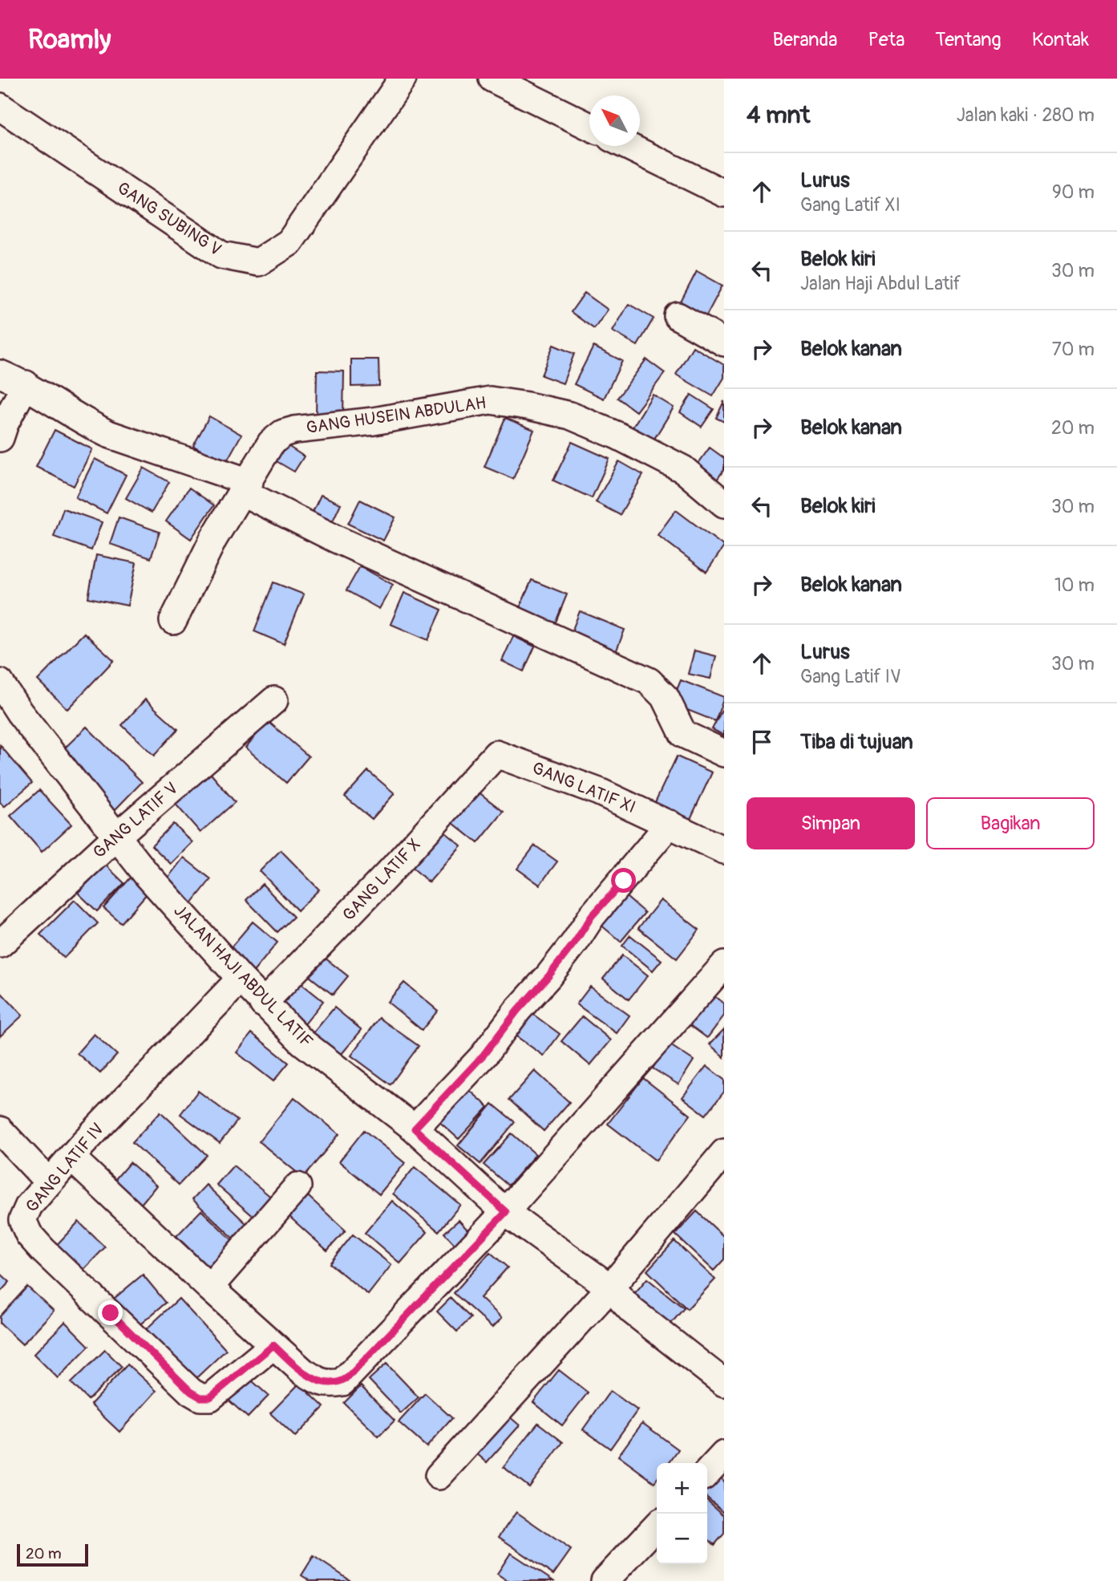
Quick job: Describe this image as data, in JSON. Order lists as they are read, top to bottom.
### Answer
{
  "streets": {
    "street": [
      "GANG SUBING V",
      "GANG HUSEIN ABDULAH",
      "GANG LATIF XI",
      "GANG LATIF V",
      "GANG LATIF X",
      "JALAN HAJI ABDUL LATIF",
      "GANG LATIF IV"
    ]
  },
  "crossings": [
    ["GANG LATIF XI", "GANG LATIF X"],
    ["GANG LATIF V", "JALAN HAJI ABDUL LATIF"],
    ["GANG LATIF X", "JALAN HAJI ABDUL LATIF"],
    ["JALAN HAJI ABDUL LATIF", "GANG LATIF IV"]
  ],
  "scale_bar": "20 m",
  "north": "top left",
  "page": {
    "header": "Roamly",
    "nav": [
      "Beranda",
      "Peta",
      "Tentang",
      "Kontak"
    ],
    "heading": ["4 mnt", "Jalan kaki · 280 m"],
    "list": [
      ["Lurus", "Gang Latif XI", "90 m"],
      ["Belok kiri", "Jalan Haji Abdul Latif", "30 m"],
      ["Belok kanan", "70 m"],
      ["Belok kanan", "20 m"],
      ["Belok kiri", "30 m"],
      ["Belok kanan", "10 m"],
      ["Lurus", "Gang Latif IV", "30 m"],
      "Tiba di tujuan"
    ],
    "buttons": ["Simpan", "Bagikan"],
    "map_buttons": ["+", "−"],
    "scale": "20 m"
  }
}
